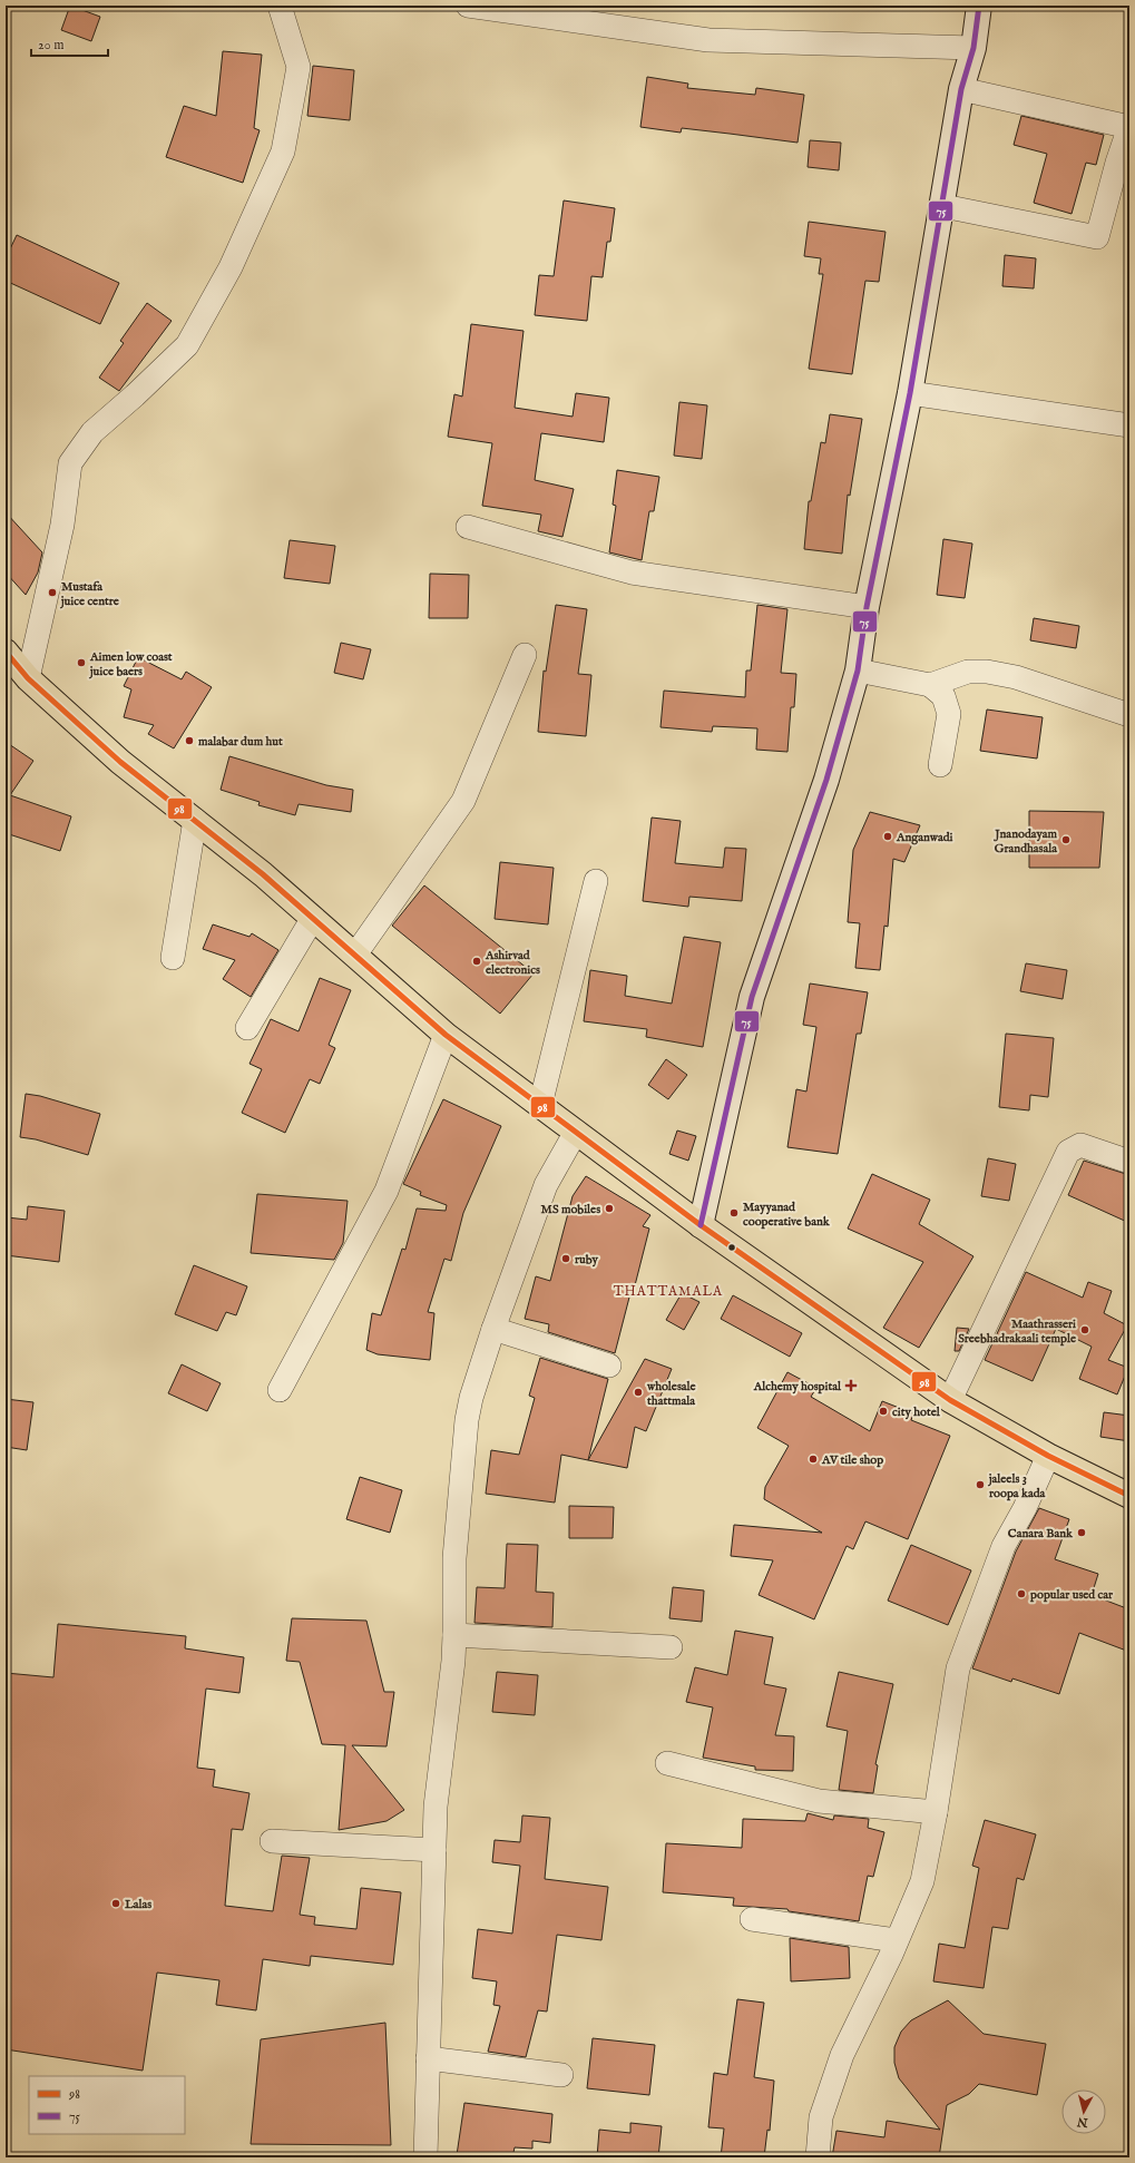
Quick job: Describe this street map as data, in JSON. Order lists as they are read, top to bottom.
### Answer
{
  "districts": ["THATTAMALA"],
  "places": {
    "other": [
      "Mustafa juice centre",
      "Aimen low coast juice baers",
      "malabar dum hut",
      "Anganwadi",
      "Jnanodayam Grandhasala",
      "Ashirvad electronics",
      "MS mobiles",
      "Mayyanad cooperative bank",
      "ruby",
      "Maathrasseri Sreebhadrakaali temple",
      "wholesale thattmala",
      "city hotel",
      "AV tile shop",
      "jaleels 3 roopa kada",
      "Canara Bank",
      "popular used car",
      "Lalas"
    ],
    "health": ["Alchemy hospital"]
  },
  "lines": ["transit line 75", "transit line 98"],
  "legend": ["98", "75"],
  "scale_bar": "20 m",
  "north": "bottom"
}
